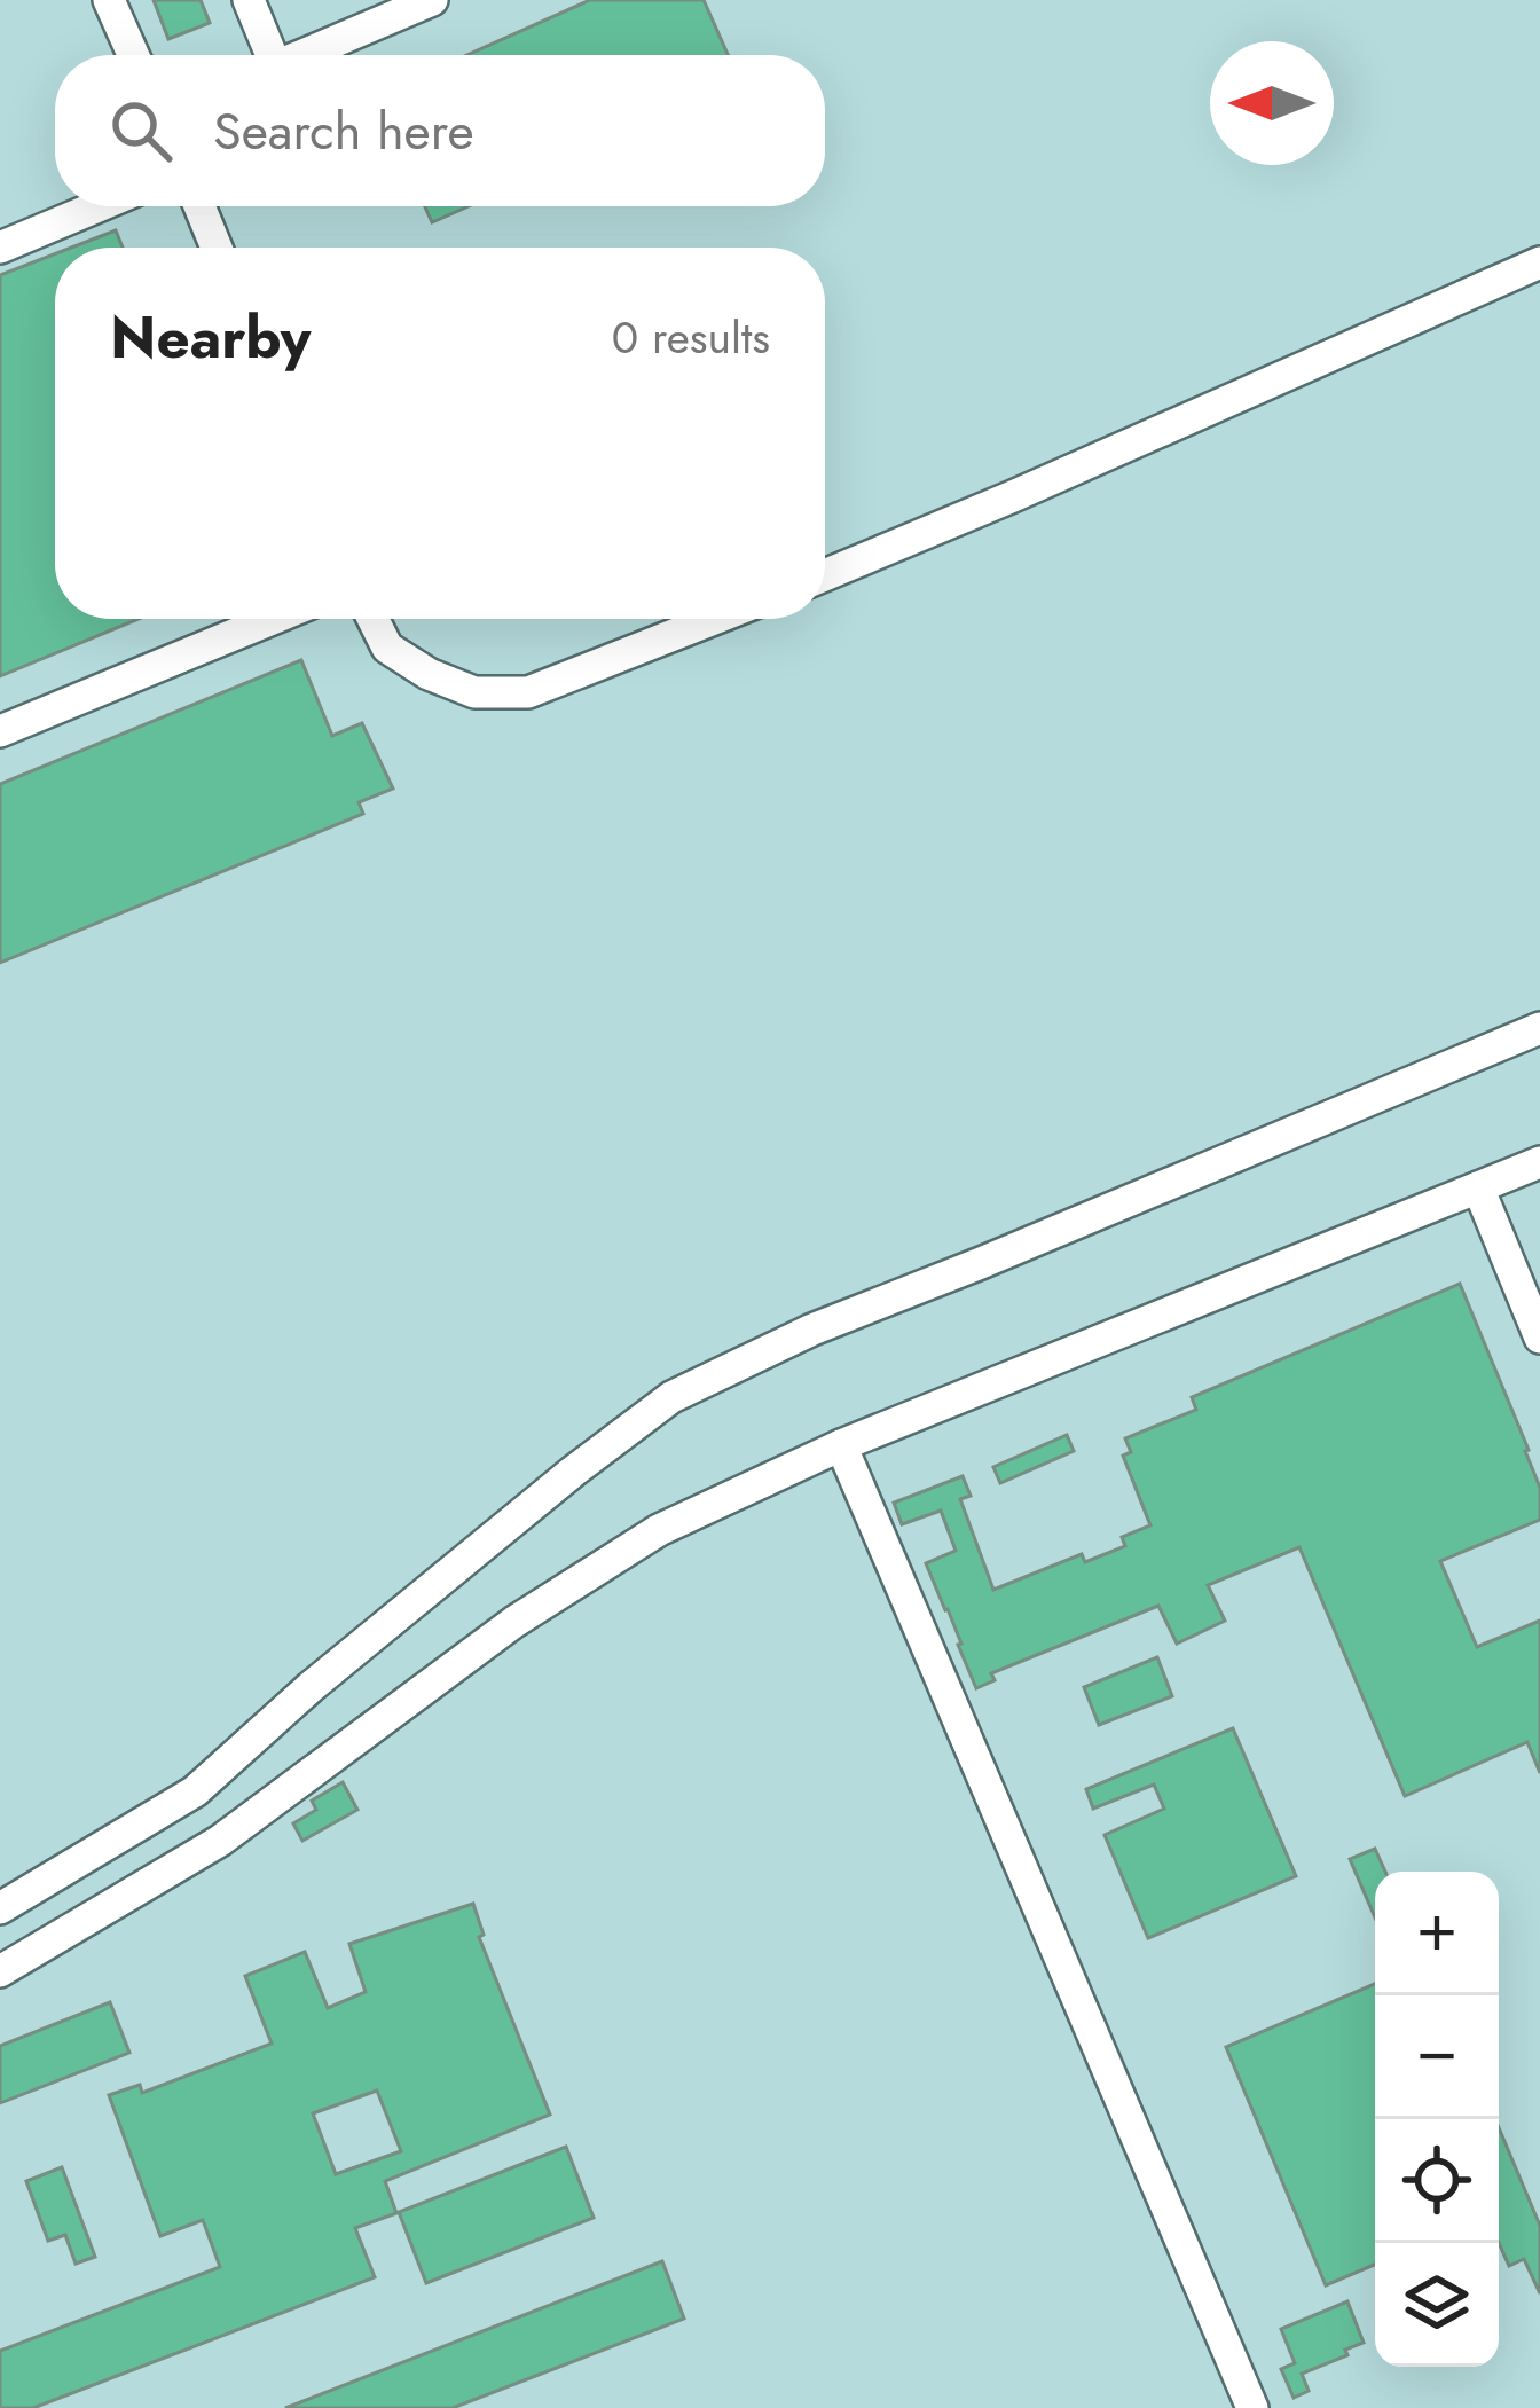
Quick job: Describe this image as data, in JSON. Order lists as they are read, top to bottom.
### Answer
{
  "north": "left",
  "page": {
    "search": "Search here",
    "heading": ["Nearby", "0 results"],
    "map_buttons": ["+", "−"]
  }
}
